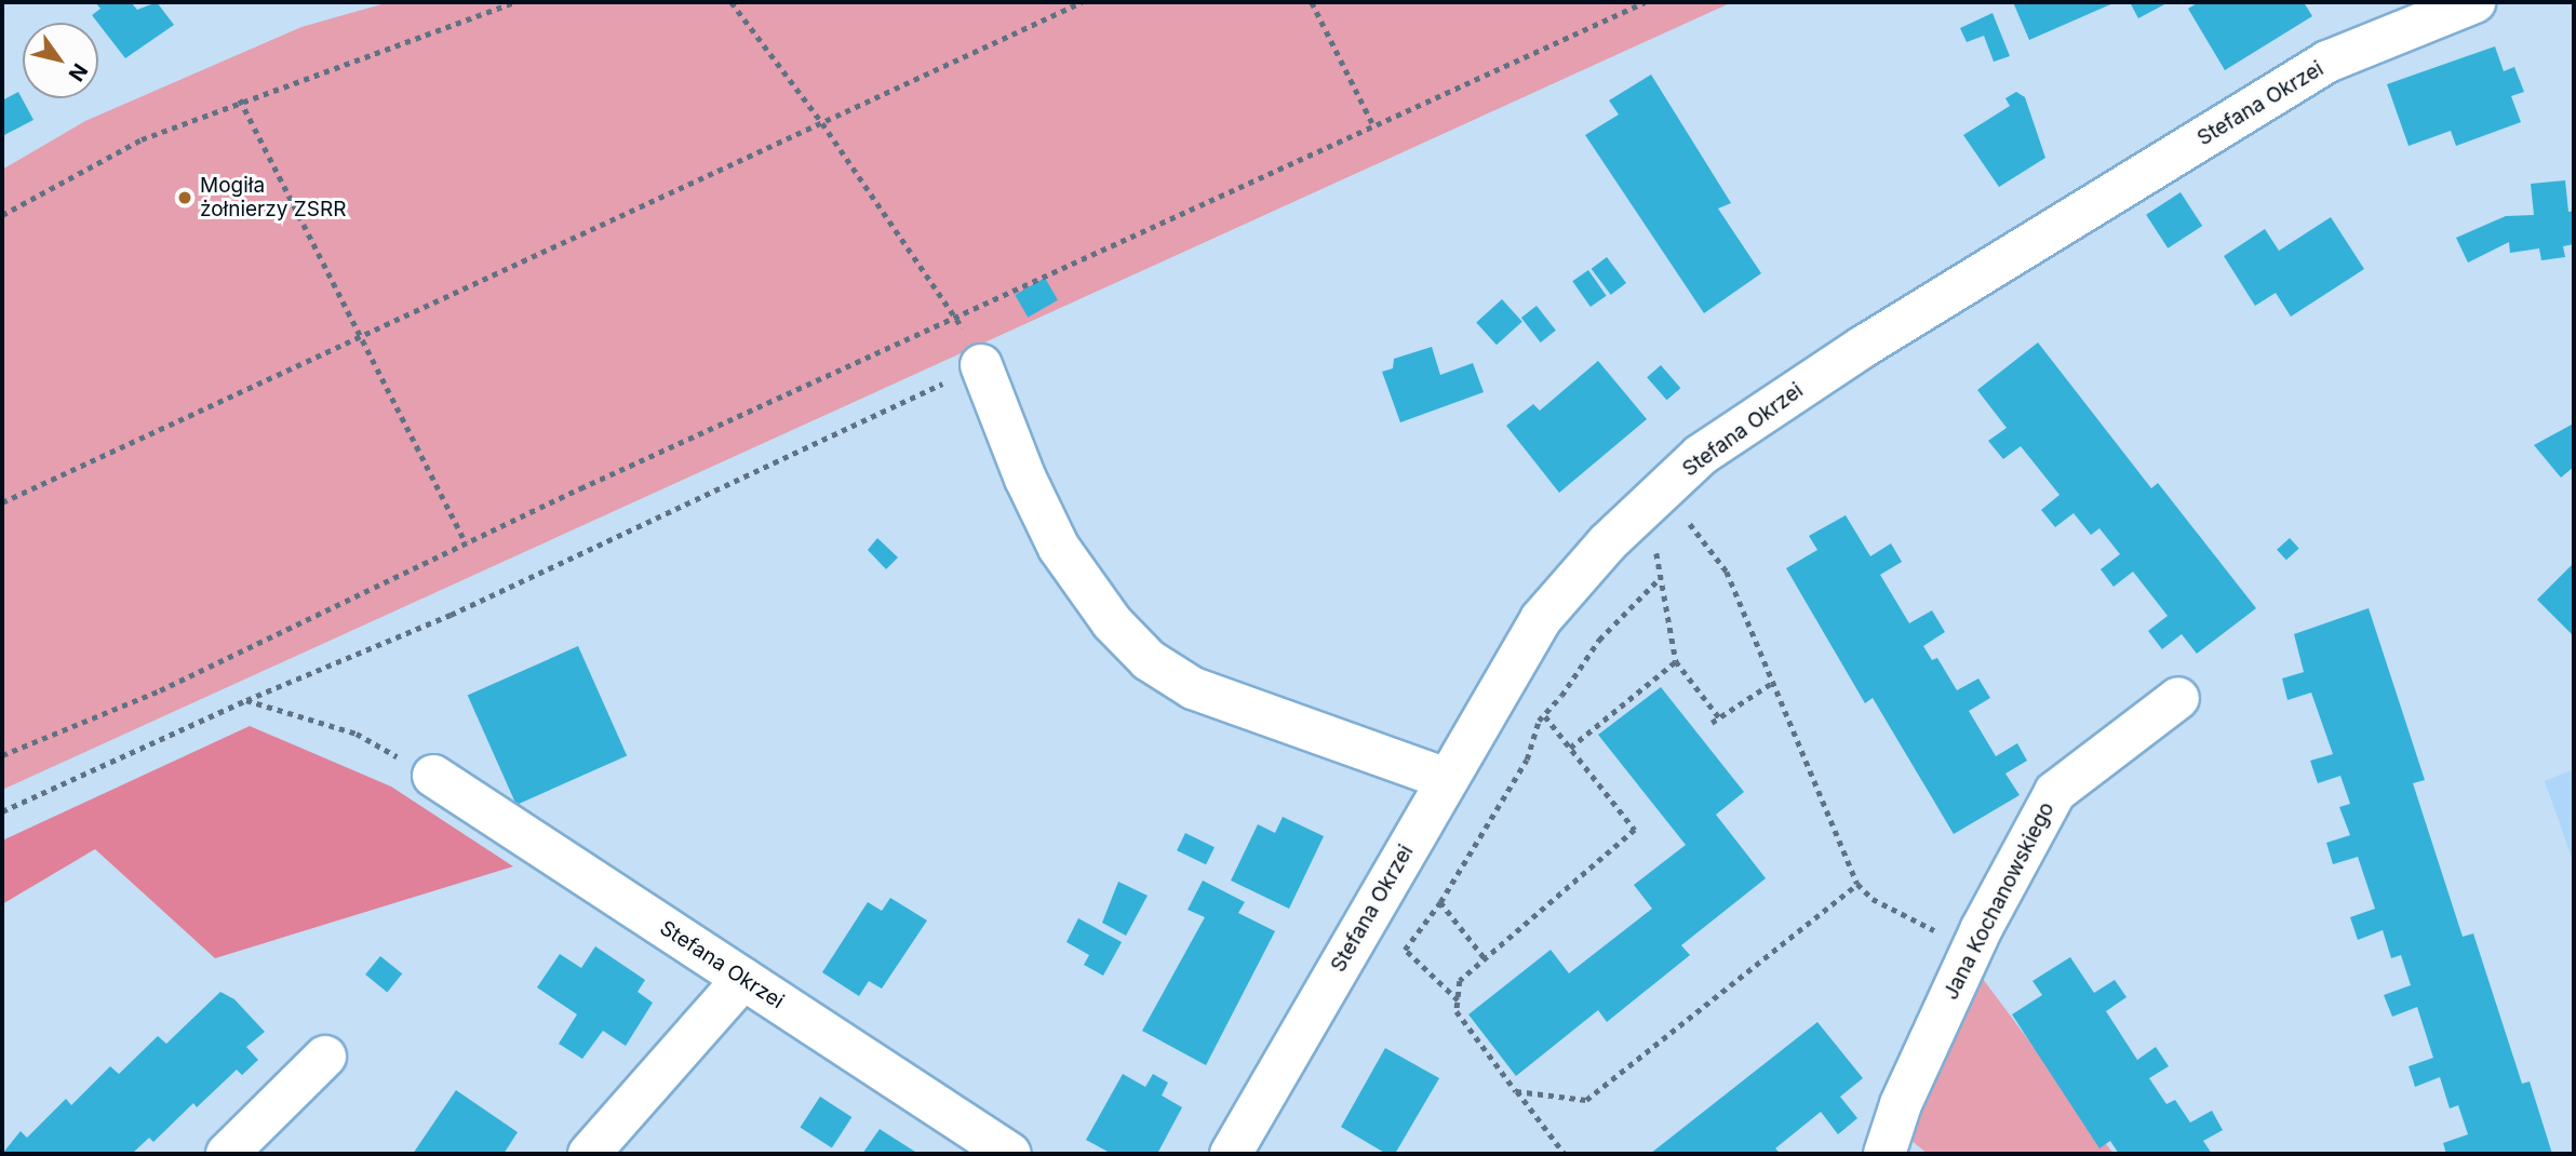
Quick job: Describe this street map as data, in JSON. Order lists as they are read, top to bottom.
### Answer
{
  "streets": {
    "street": ["Stefana Okrzei", "Jana Kochanowskiego"]
  },
  "places": ["Mogiła żołnierzy ZSRR"],
  "north": "bottom right"
}
